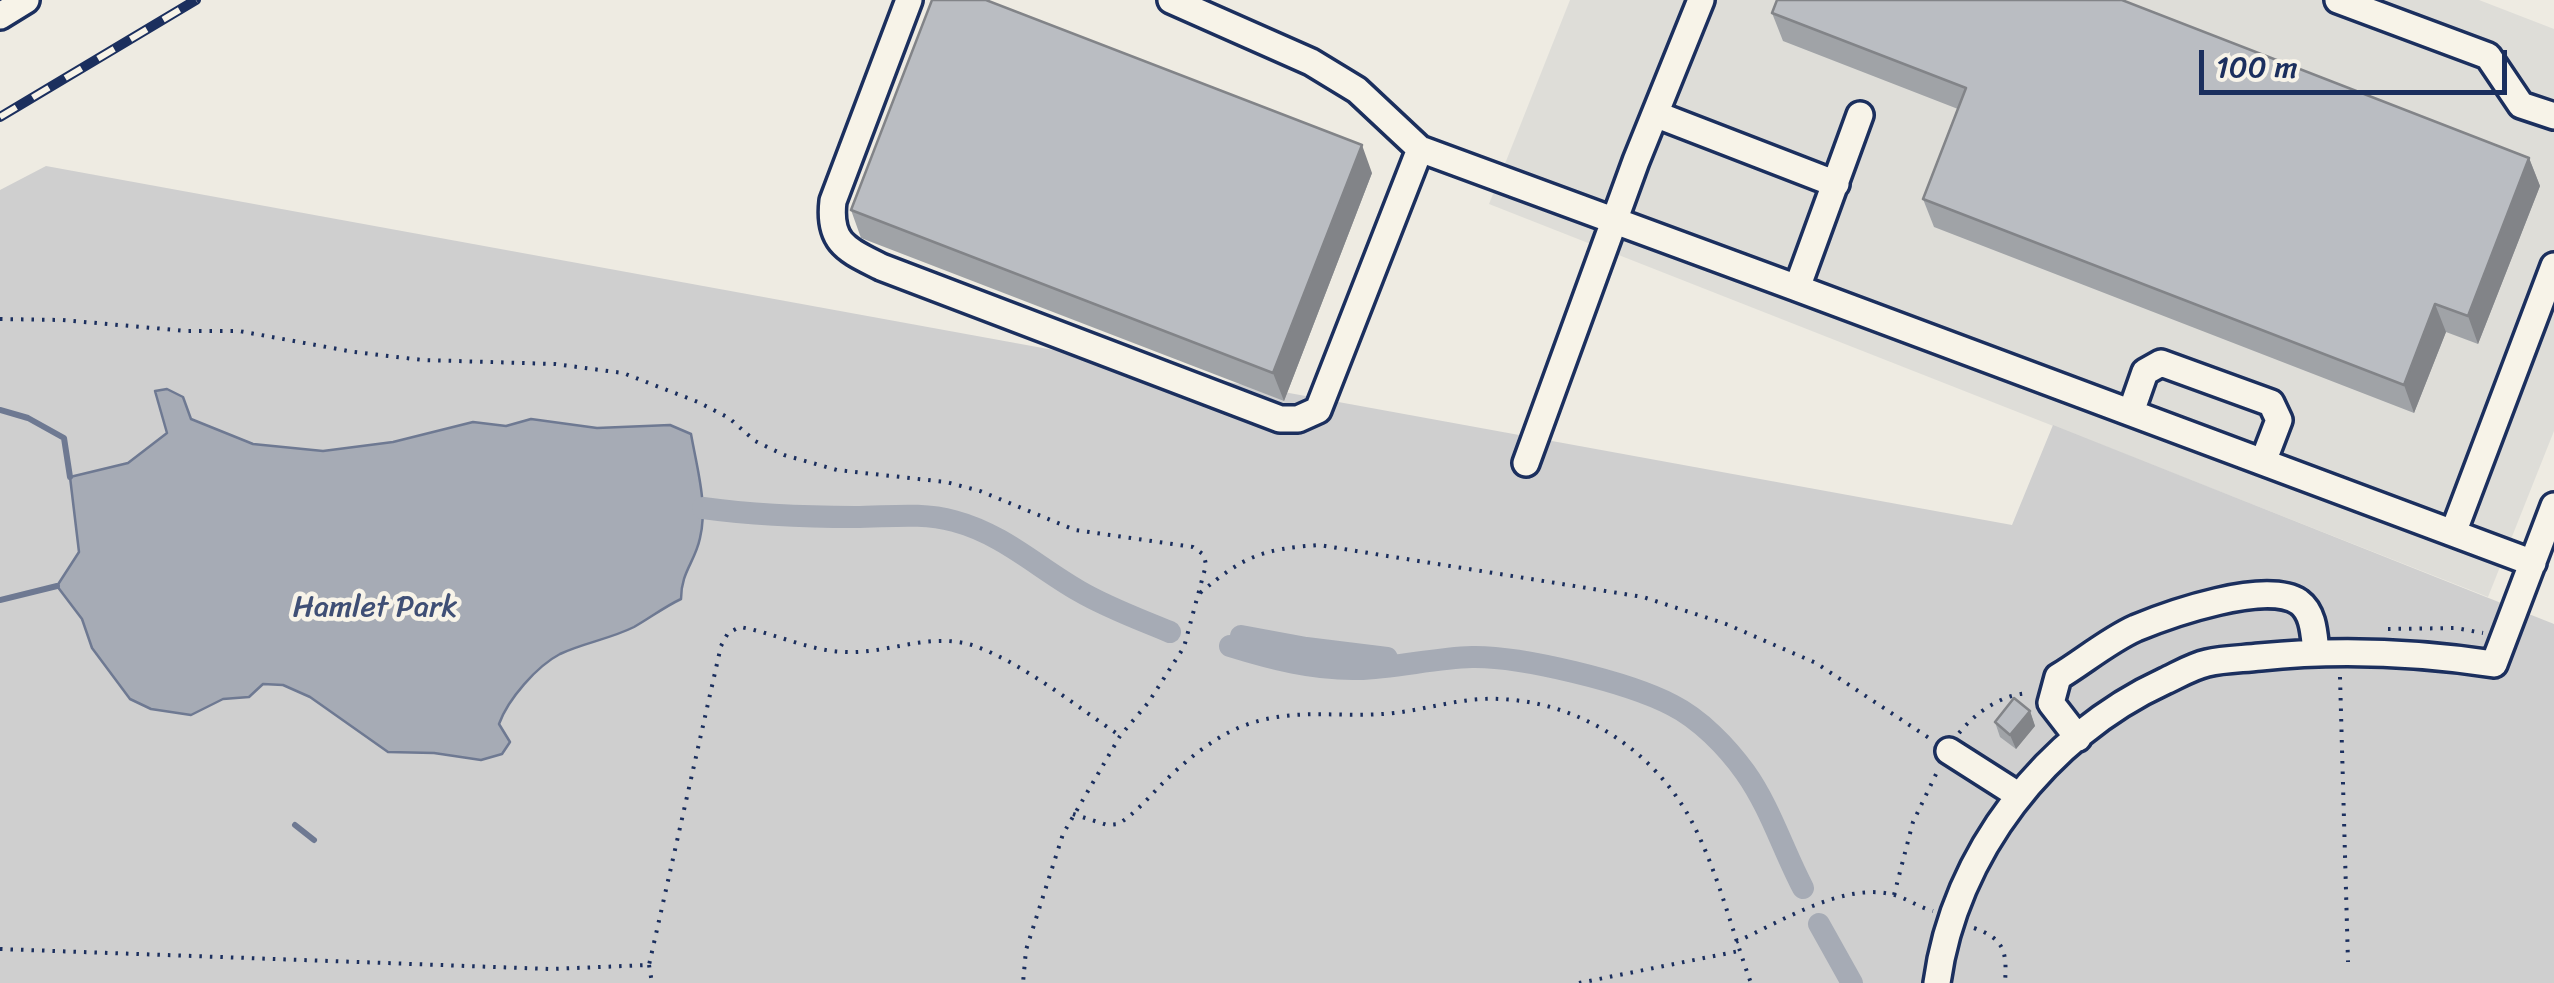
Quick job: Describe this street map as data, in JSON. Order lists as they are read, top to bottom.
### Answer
{
  "parks": ["Hamlet Park"],
  "scale_bar": "100 m"
}
